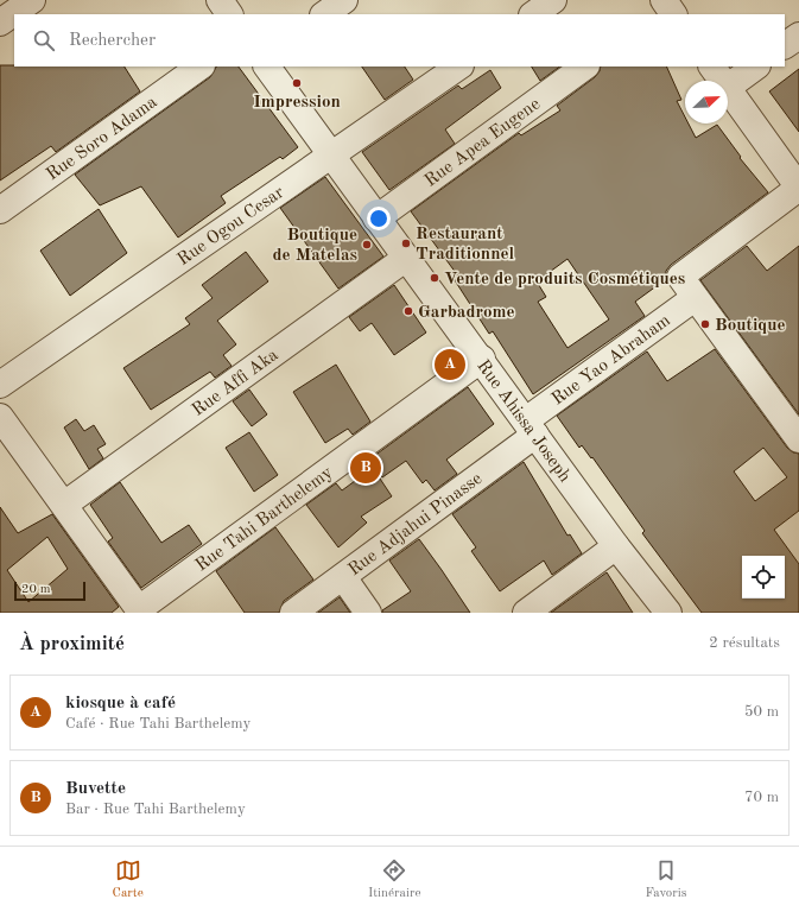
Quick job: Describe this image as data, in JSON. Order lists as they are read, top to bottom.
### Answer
{
  "streets": {
    "street": [
      "Rue Soro Adama",
      "Rue Apea Eugene",
      "Rue Ogou Cesar",
      "Rue Yao Abraham",
      "Rue Affi Aka",
      "Rue Ahissa Joseph",
      "Rue Tahi Barthelemy",
      "Rue Adjahui Pinasse"
    ]
  },
  "crossings": [
    ["Rue Apea Eugene", "Rue Ahissa Joseph"],
    ["Rue Ogou Cesar", "Rue Ahissa Joseph"],
    ["Rue Yao Abraham", "Rue Ahissa Joseph"],
    ["Rue Yao Abraham", "Rue Adjahui Pinasse"],
    ["Rue Affi Aka", "Rue Ahissa Joseph"],
    ["Rue Ahissa Joseph", "Rue Tahi Barthelemy"],
    ["Rue Ahissa Joseph", "Rue Adjahui Pinasse"]
  ],
  "places": [
    "Impression",
    "Restaurant Traditionnel",
    "Boutique de Matelas",
    "Vente de produits Cosmétiques",
    "Garbadrome",
    "Boutique"
  ],
  "scale_bar": "20 m",
  "north": "top right",
  "page": {
    "search": "Rechercher",
    "pins": ["A", "B"],
    "scale": "20 m",
    "heading": ["À proximité", "2 résultats"],
    "list": [
      {
        "mark": "A",
        "name": "kiosque à café",
        "note": "Café · Rue Tahi Barthelemy",
        "value": "50 m"
      },
      {
        "mark": "B",
        "name": "Buvette",
        "note": "Bar · Rue Tahi Barthelemy",
        "value": "70 m"
      }
    ],
    "nav": ["Carte", "Itinéraire", "Favoris"]
  }
}
